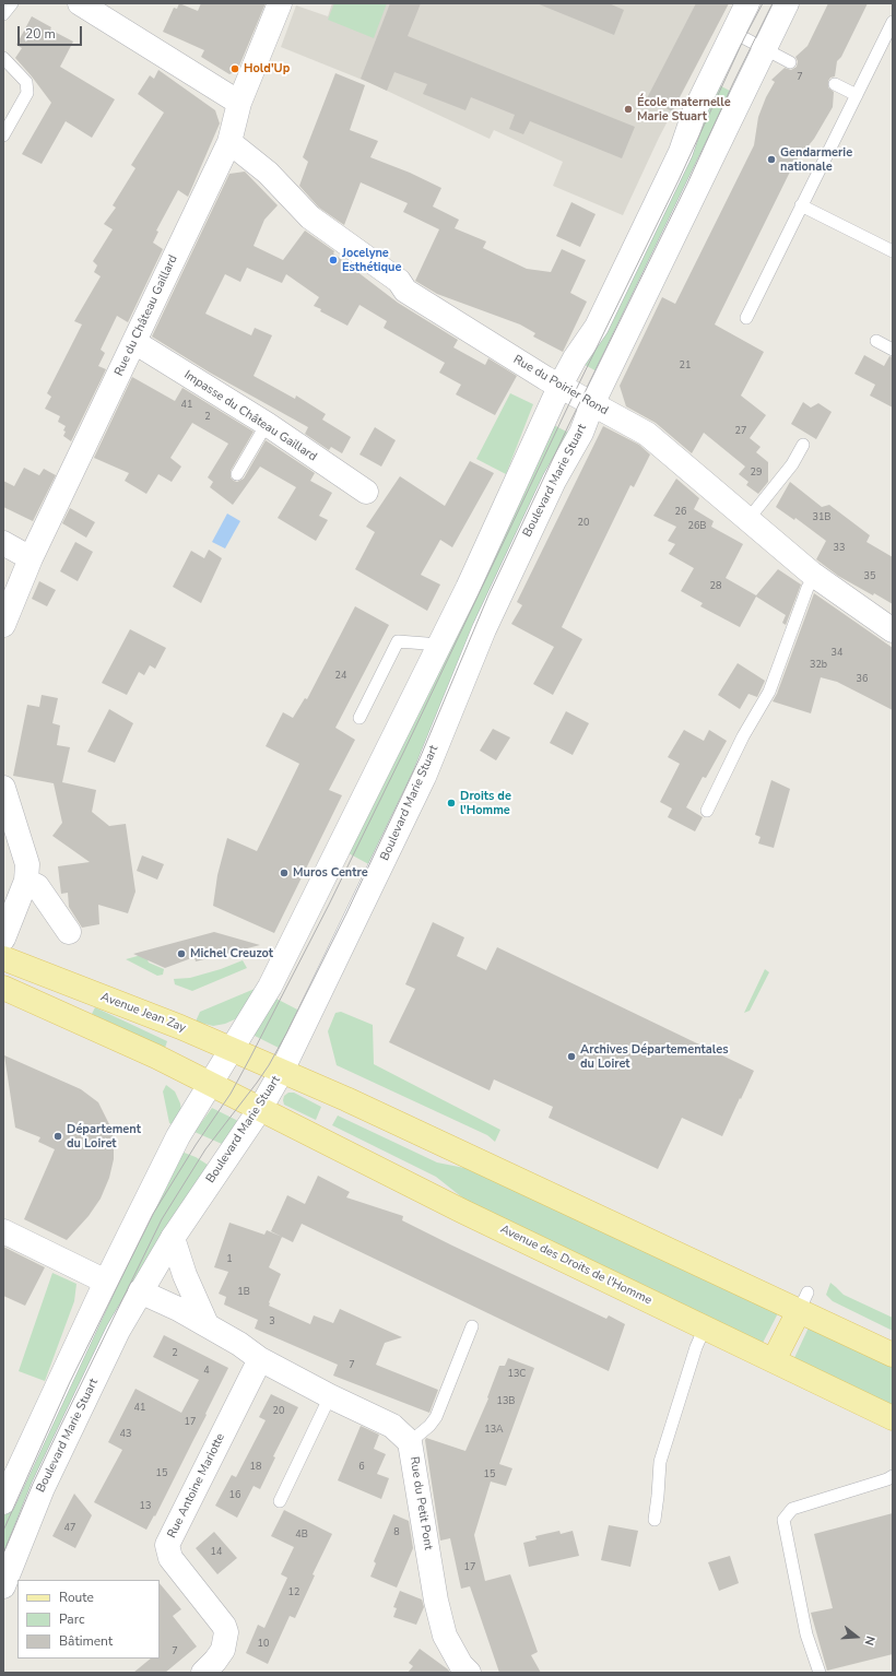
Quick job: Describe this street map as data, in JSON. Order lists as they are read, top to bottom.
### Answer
{
  "streets": {
    "main road": [
      "Rue du Château Gaillard",
      "Rue du Poirier Rond",
      "Impasse du Château Gaillard",
      "Boulevard Marie Stuart",
      "Avenue Jean Zay",
      "Avenue des Droits de l'Homme",
      "Rue Antoine Mariotte",
      "Rue du Petit Pont"
    ]
  },
  "crossings": [
    ["Rue du Château Gaillard", "Rue du Poirier Rond"],
    ["Rue du Château Gaillard", "Impasse du Château Gaillard"],
    ["Rue du Poirier Rond", "Boulevard Marie Stuart"],
    ["Boulevard Marie Stuart", "Avenue Jean Zay"],
    ["Boulevard Marie Stuart", "Avenue des Droits de l'Homme"],
    ["Boulevard Marie Stuart", "Rue du Petit Pont"],
    ["Rue Antoine Mariotte", "Rue du Petit Pont"]
  ],
  "places": [
    "Hold'Up",
    "École maternelle Marie Stuart",
    "Gendarmerie nationale",
    "Jocelyne Esthétique",
    "Droits de l'Homme",
    "Muros Centre",
    "Michel Creuzot",
    "Archives Départementales du Loiret",
    "Département du Loiret"
  ],
  "house_numbers": [
    "7",
    "21",
    "41",
    "2",
    "27",
    "29",
    "26",
    "31B",
    "20",
    "26B",
    "33",
    "35",
    "28",
    "34",
    "32b",
    "24",
    "36",
    "1",
    "1B",
    "3",
    "2",
    "7",
    "4",
    "13C",
    "13B",
    "41",
    "20",
    "17",
    "13A",
    "43",
    "18",
    "6",
    "15",
    "15",
    "16",
    "13",
    "47",
    "8",
    "4B",
    "14",
    "17",
    "12",
    "10",
    "7"
  ],
  "legend": ["Route", "Parc", "Bâtiment"],
  "scale_bar": "20 m",
  "north": "right"
}
